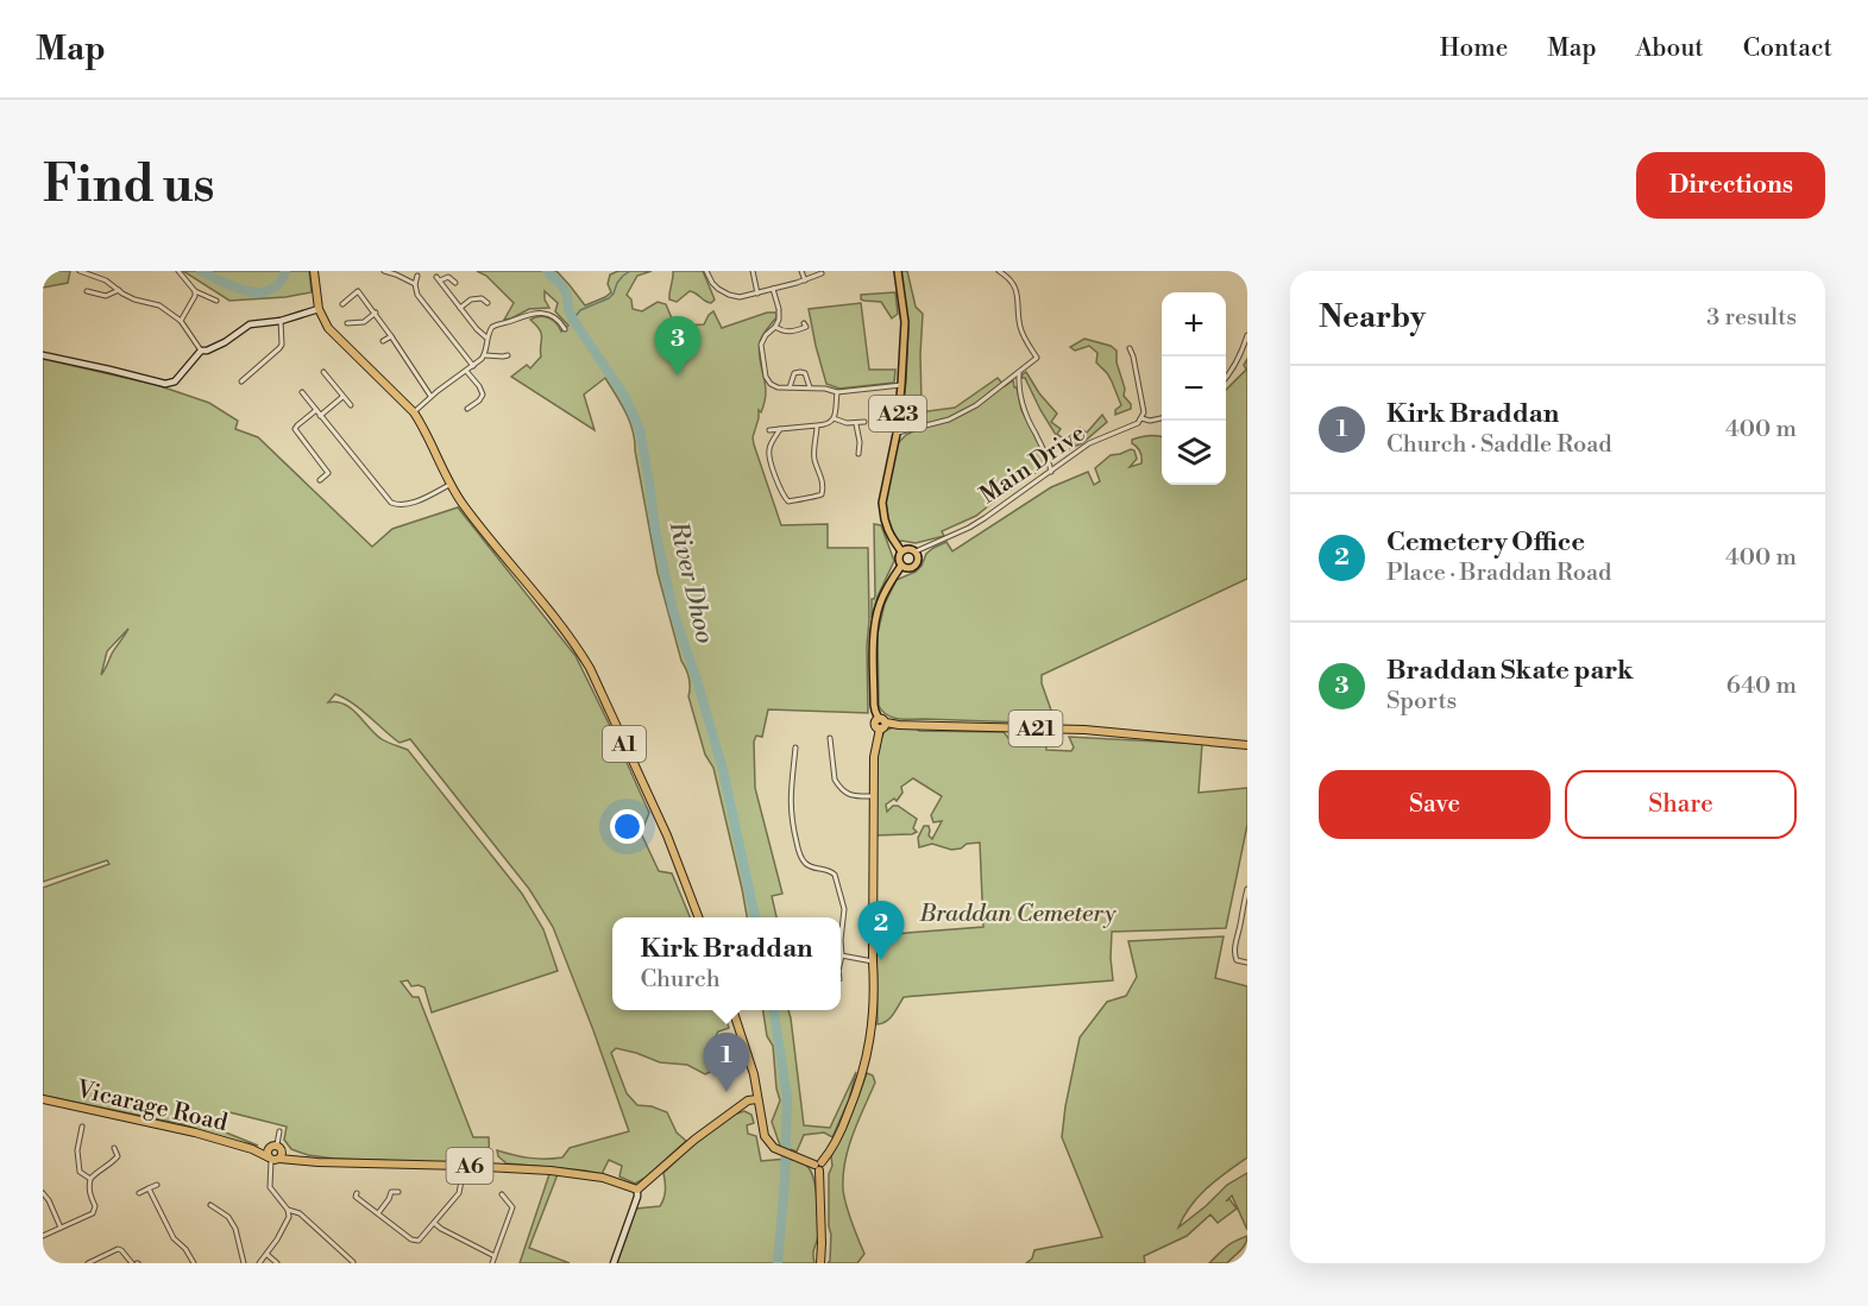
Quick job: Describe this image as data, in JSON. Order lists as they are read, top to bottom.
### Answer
{
  "streets": {
    "highway": [
      "A21",
      "A1",
      "Vicarage Road",
      "A6"
    ],
    "main road": ["A23"],
    "street": ["Main Drive"]
  },
  "crossings": [
    ["A23", "Main Drive"]
  ],
  "water": ["River Dhoo"],
  "parks": ["Braddan Cemetery"],
  "page": {
    "header": "Map",
    "nav": [
      "Home",
      "Map",
      "About",
      "Contact"
    ],
    "buttons": [
      "Directions",
      ["Save", "Share"]
    ],
    "title": "Find us",
    "heading": ["Nearby", "3 results"],
    "map_buttons": ["+", "−"],
    "pins": ["3", "2", "1"],
    "list": [
      {
        "mark": "1",
        "name": "Kirk Braddan",
        "note": "Church · Saddle Road",
        "value": "400 m"
      },
      {
        "mark": "2",
        "name": "Cemetery Office",
        "note": "Place · Braddan Road",
        "value": "400 m"
      },
      {
        "mark": "3",
        "name": "Braddan Skate park",
        "note": "Sports",
        "value": "640 m"
      }
    ],
    "popup": ["Kirk Braddan", "Church"]
  }
}
